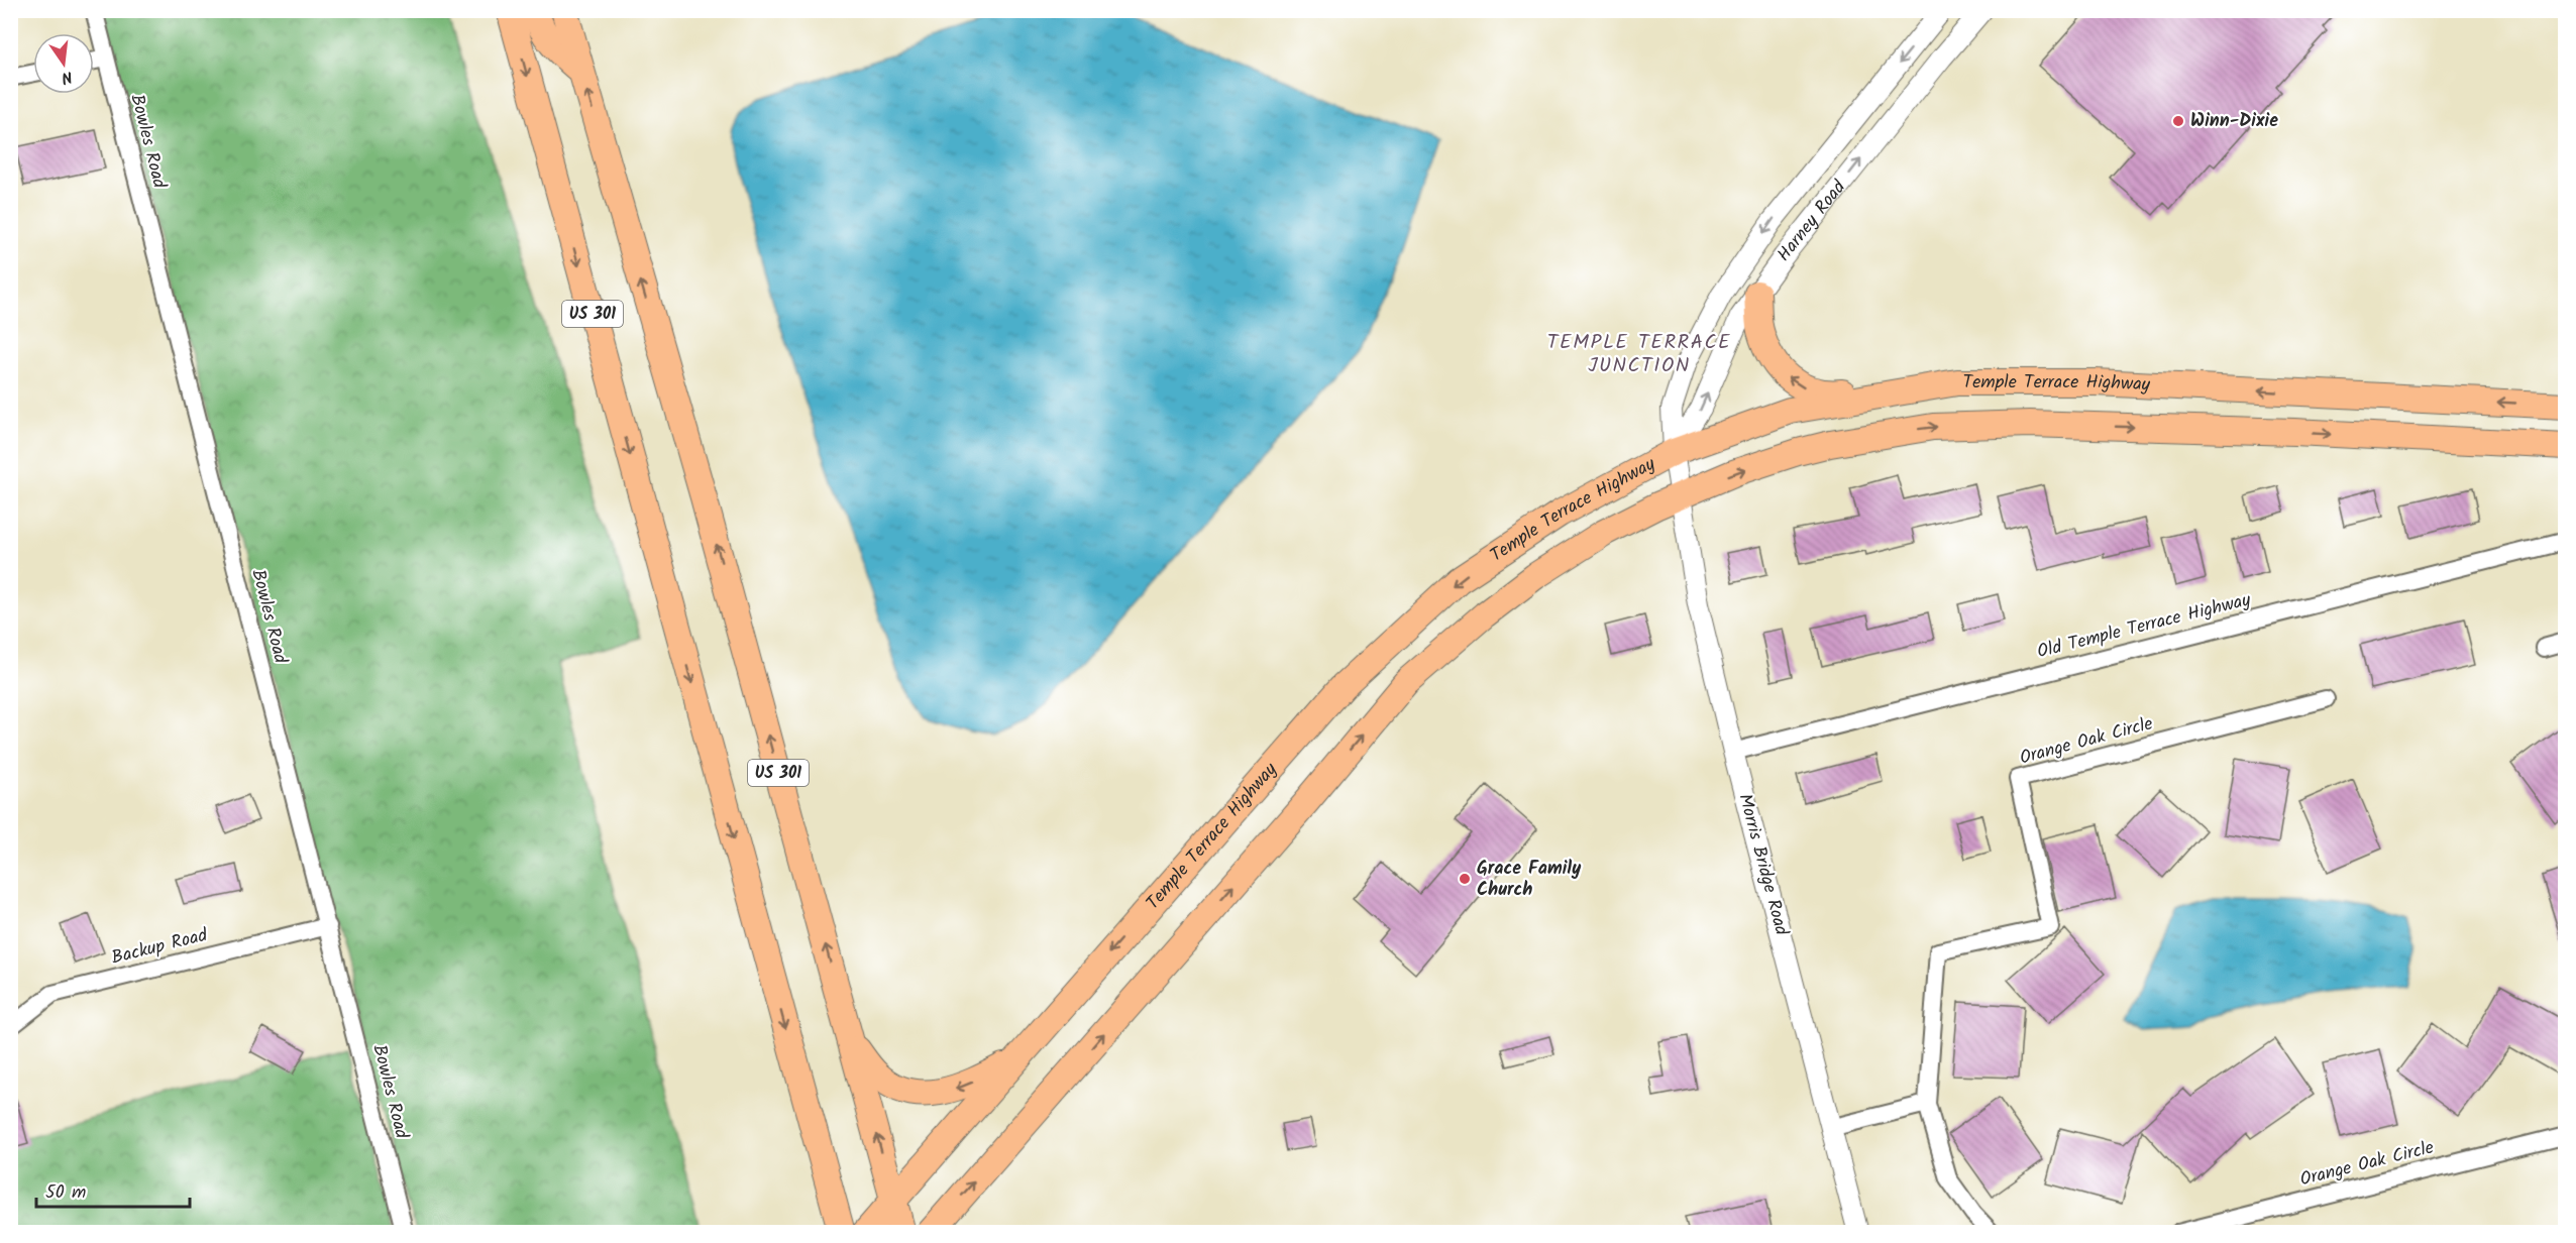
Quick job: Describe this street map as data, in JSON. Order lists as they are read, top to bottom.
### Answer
{
  "streets": {
    "main road": ["US 301", "Temple Terrace Highway"],
    "street": [
      "Bowles Road",
      "Harney Road",
      "Old Temple Terrace Highway",
      "Orange Oak Circle",
      "Morris Bridge Road",
      "Backup Road"
    ]
  },
  "crossings": [
    ["Bowles Road", "Backup Road"],
    ["Harney Road", "Temple Terrace Highway"],
    ["Harney Road", "Morris Bridge Road"],
    ["US 301", "Temple Terrace Highway"],
    ["Temple Terrace Highway", "Morris Bridge Road"],
    ["Old Temple Terrace Highway", "Morris Bridge Road"]
  ],
  "districts": ["TEMPLE TERRACE JUNCTION"],
  "places": ["Winn-Dixie", "Grace Family Church"],
  "scale_bar": "50 m",
  "north": "bottom"
}
